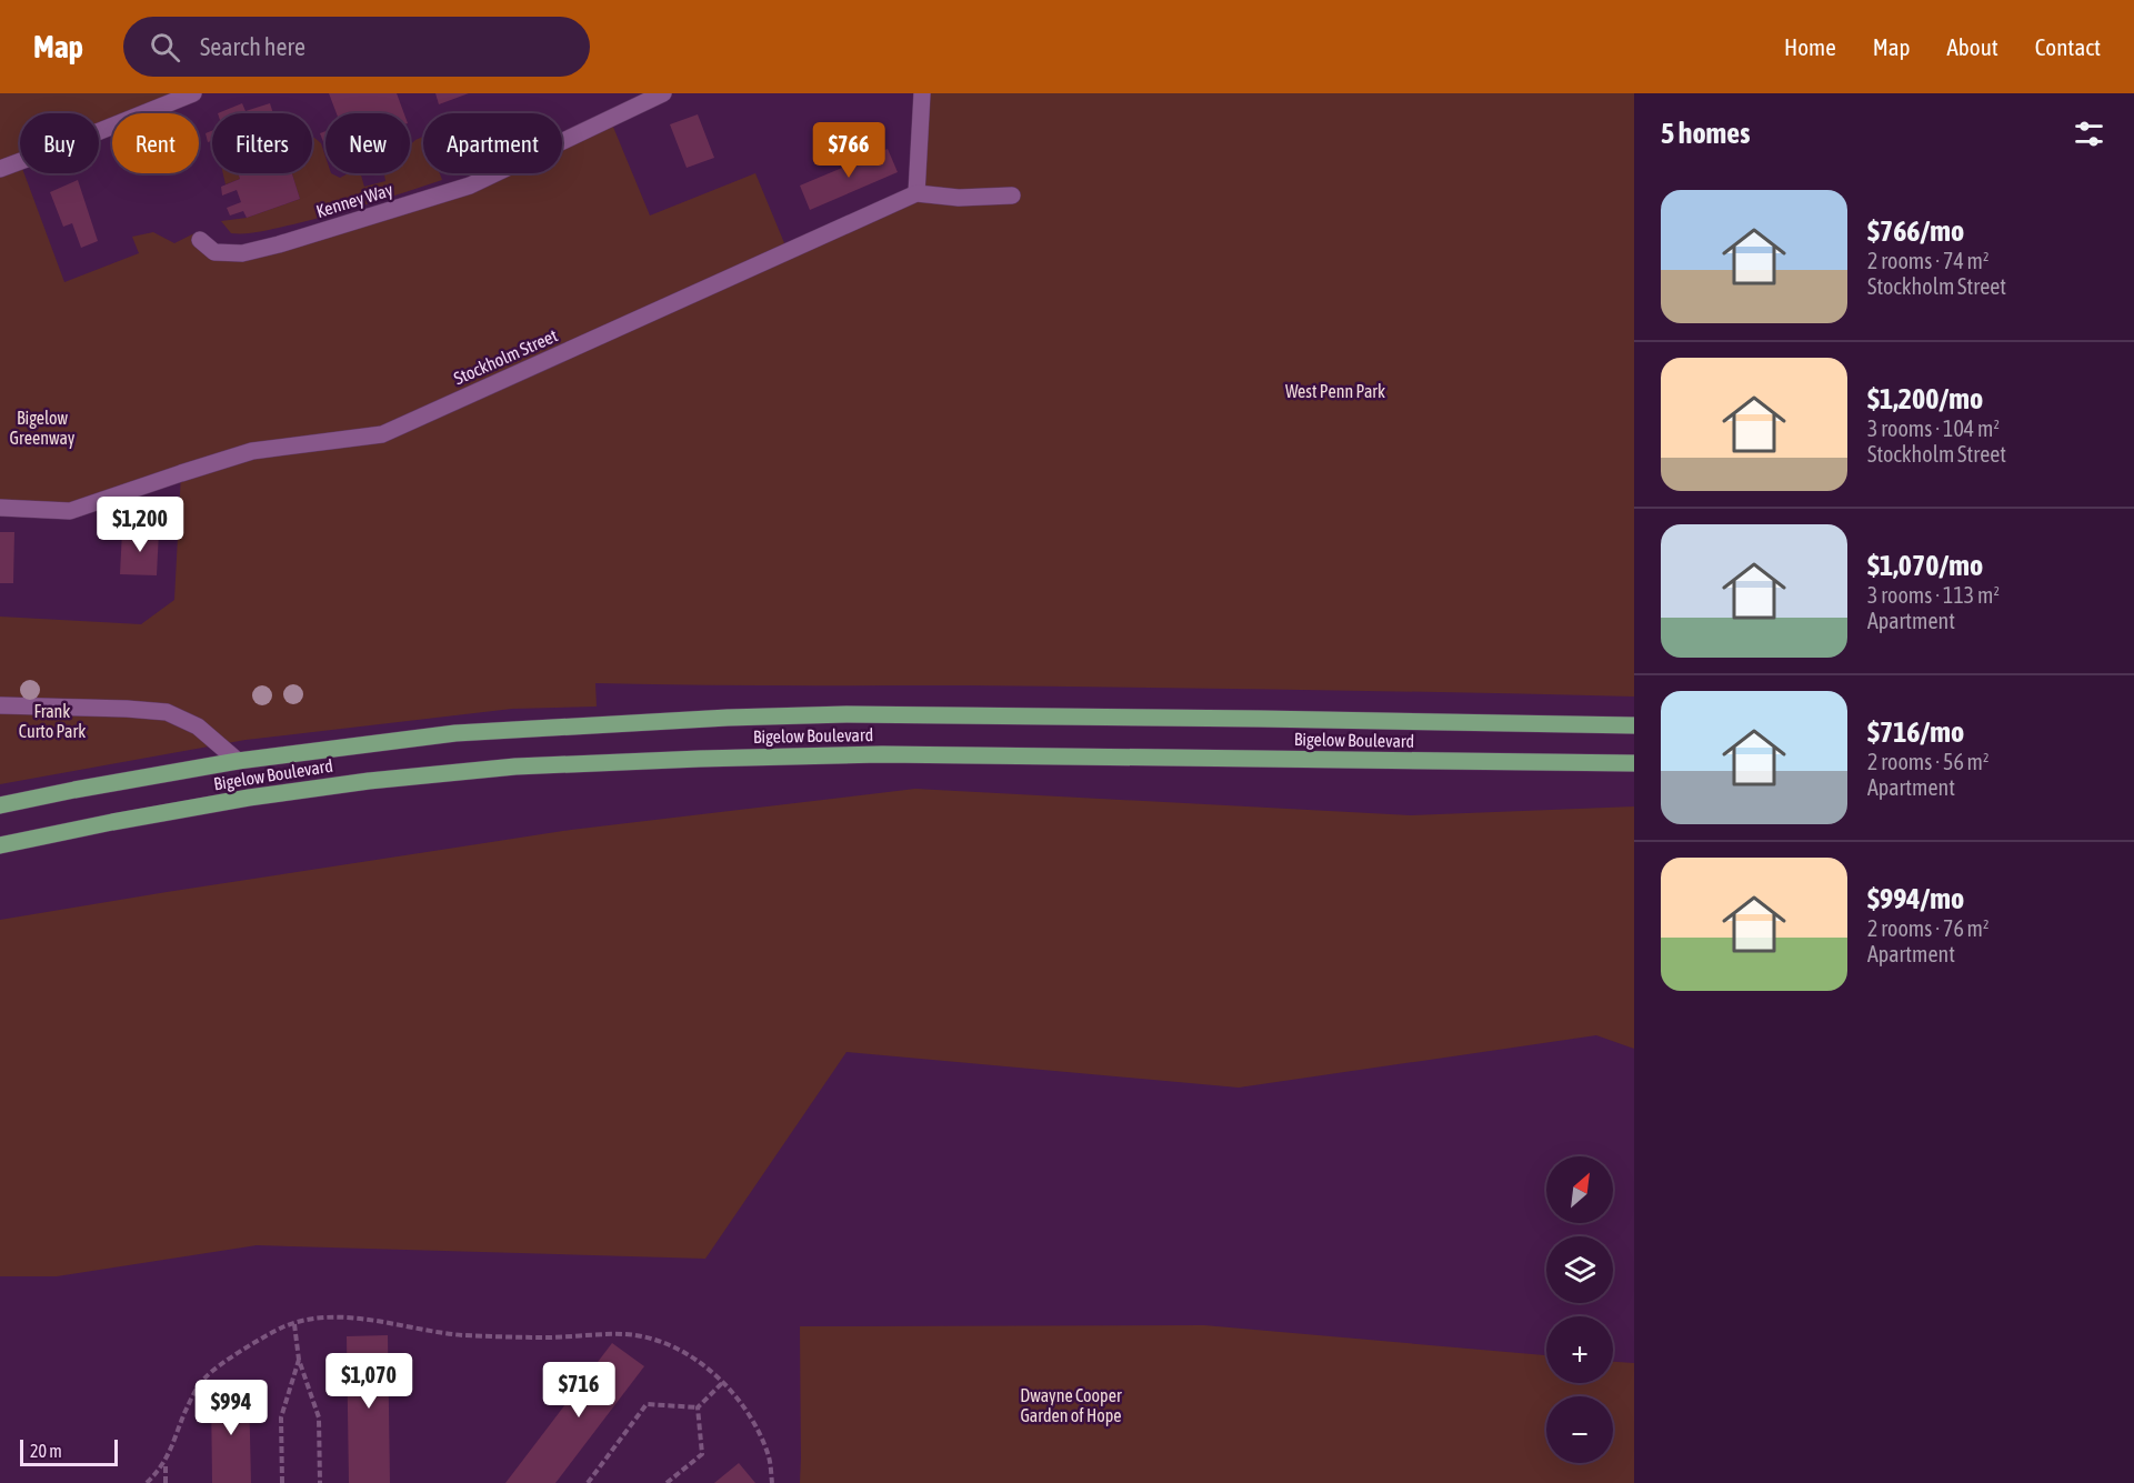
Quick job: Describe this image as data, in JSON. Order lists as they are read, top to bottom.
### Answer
{
  "streets": {
    "main road": ["Bigelow Boulevard"],
    "street": ["Kenney Way", "Stockholm Street"]
  },
  "parks": [
    "West Penn Park",
    "Bigelow Greenway",
    "Frank Curto Park",
    "Dwayne Cooper Garden of Hope"
  ],
  "scale_bar": "20 m",
  "north": "top right",
  "page": {
    "header": "Map",
    "search": "Search here",
    "nav": [
      "Home",
      "Map",
      "About",
      "Contact"
    ],
    "heading": "5 homes",
    "chip": [
      "Buy",
      "Rent",
      "Filters",
      "New",
      "Apartment"
    ],
    "price": [
      "$766",
      "$1,200",
      "$1,070",
      "$716",
      "$994"
    ],
    "list": [
      {
        "name": "$766/mo",
        "note": "2 rooms · 74 m² · Stockholm Street"
      },
      {
        "name": "$1,200/mo",
        "note": "3 rooms · 104 m² · Stockholm Street"
      },
      {
        "name": "$1,070/mo",
        "note": "3 rooms · 113 m² · Apartment"
      },
      {
        "name": "$716/mo",
        "note": "2 rooms · 56 m² · Apartment"
      },
      {
        "name": "$994/mo",
        "note": "2 rooms · 76 m² · Apartment"
      }
    ],
    "map_buttons": ["+", "−"],
    "scale": "20 m"
  }
}
